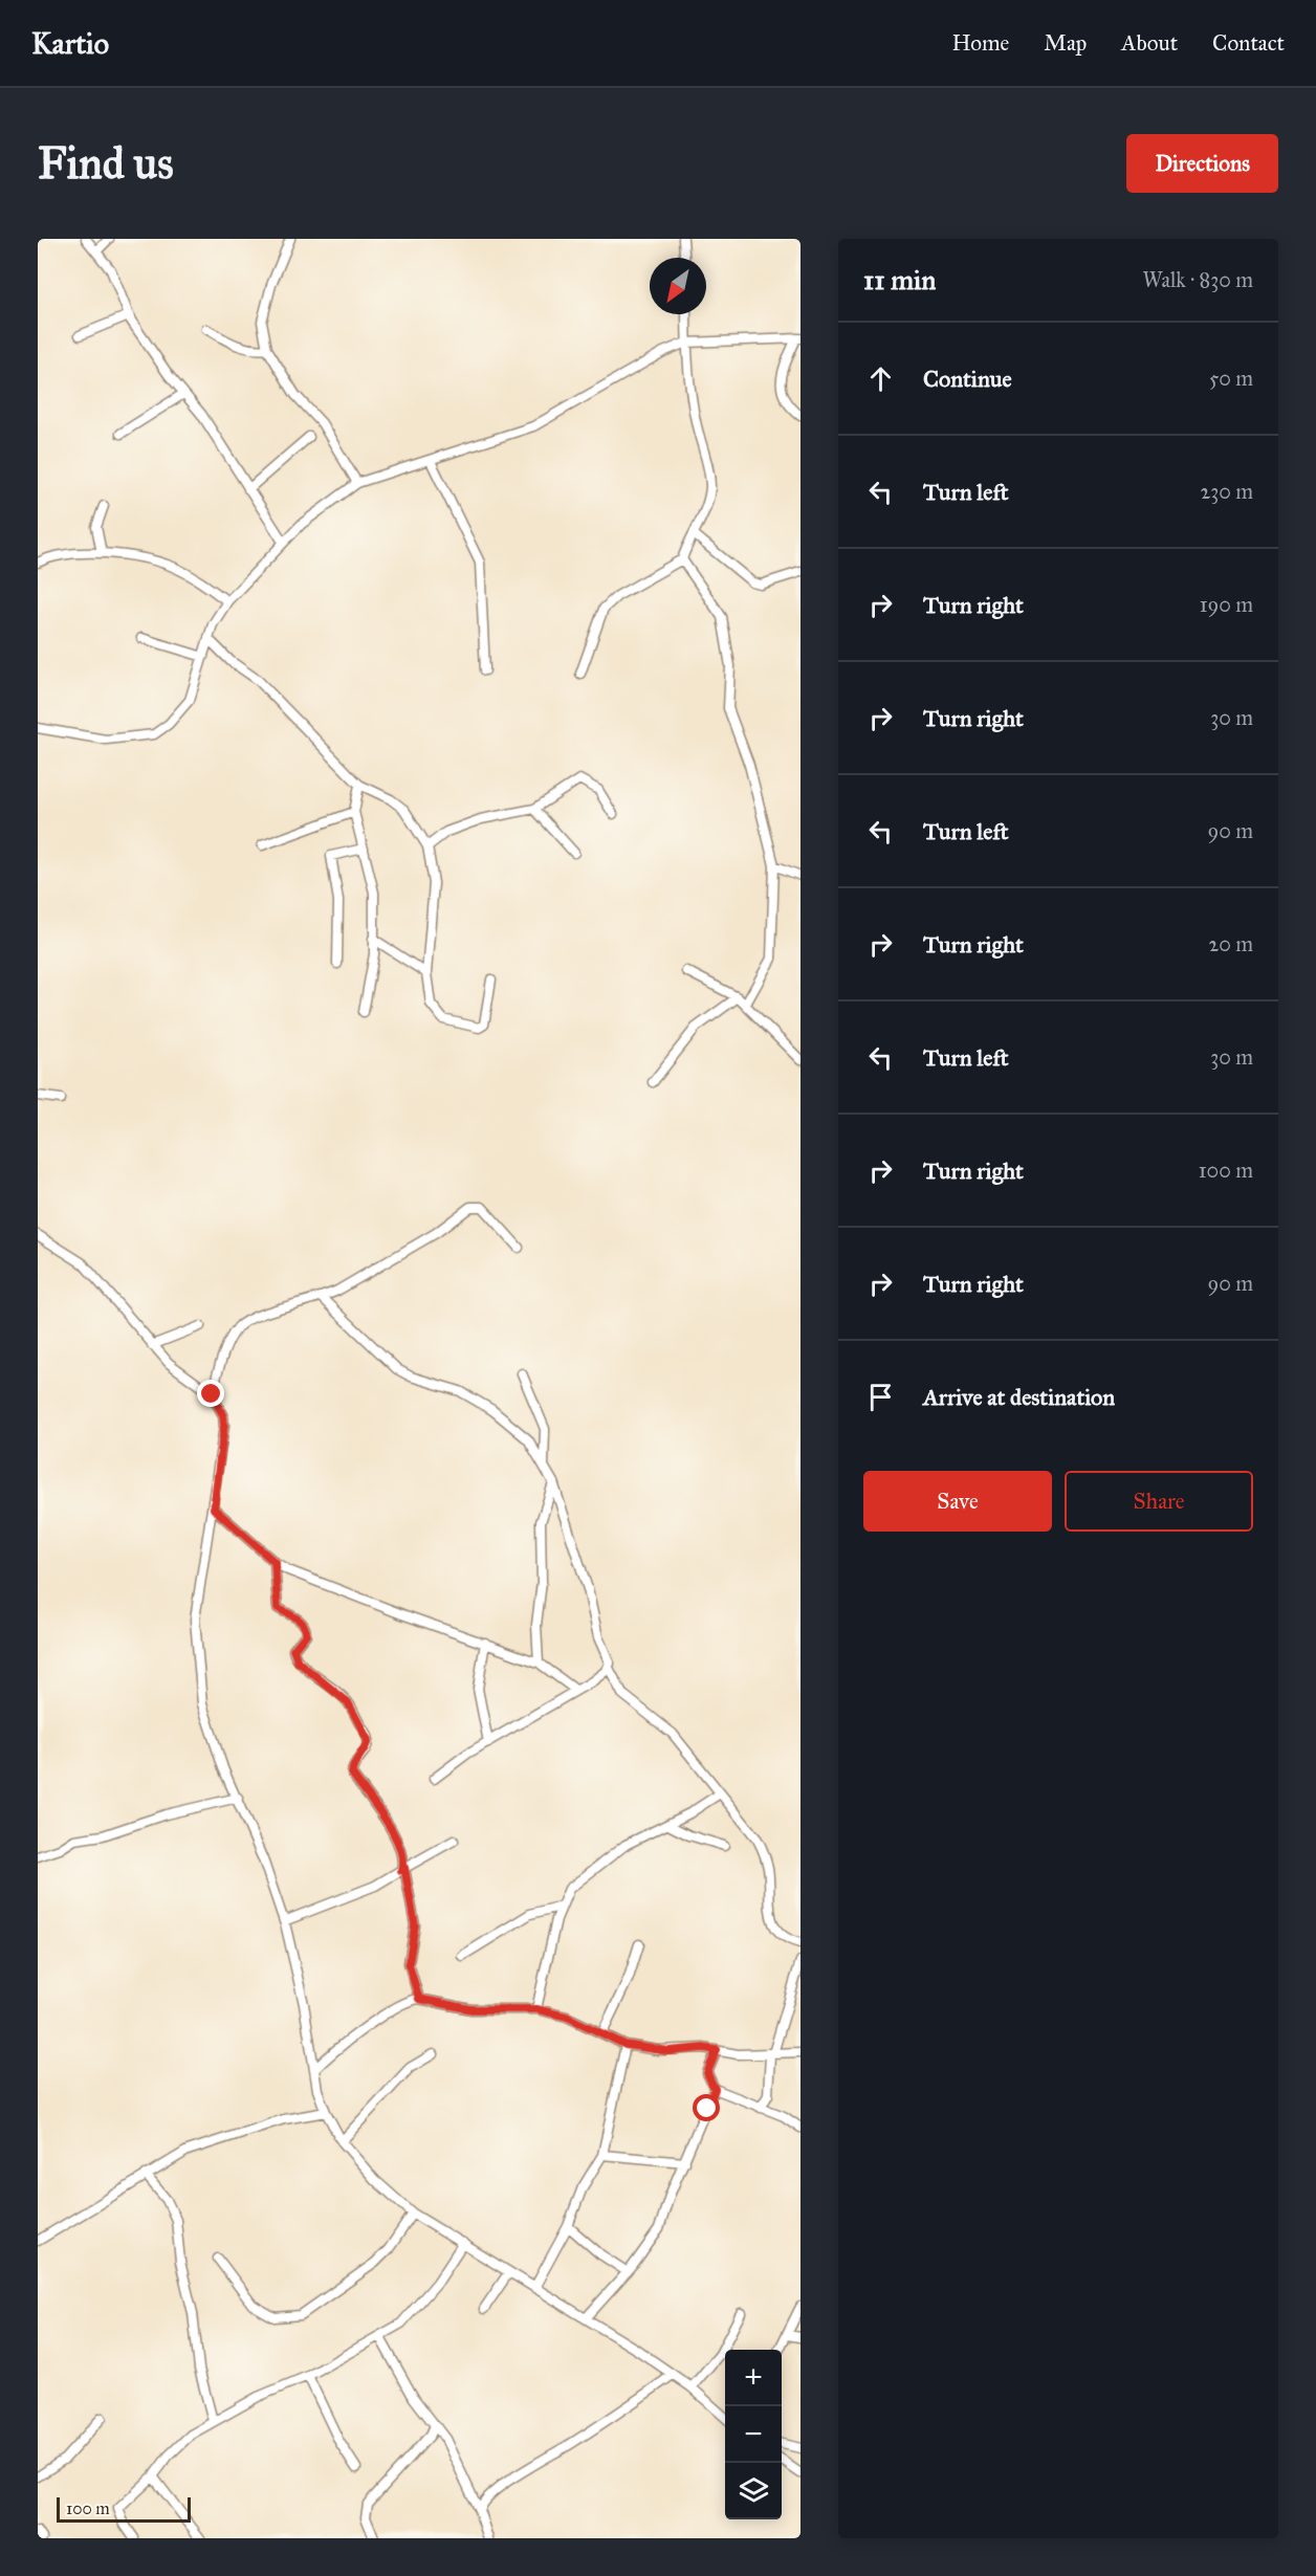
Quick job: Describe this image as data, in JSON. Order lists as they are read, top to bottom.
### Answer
{
  "scale_bar": "100 m",
  "north": "bottom left",
  "page": {
    "header": "Kartio",
    "nav": [
      "Home",
      "Map",
      "About",
      "Contact"
    ],
    "buttons": [
      "Directions",
      ["Save", "Share"]
    ],
    "title": "Find us",
    "heading": ["11 min", "Walk · 830 m"],
    "list": [
      ["Continue", "50 m"],
      ["Turn left", "230 m"],
      ["Turn right", "190 m"],
      ["Turn right", "30 m"],
      ["Turn left", "90 m"],
      ["Turn right", "20 m"],
      ["Turn left", "30 m"],
      ["Turn right", "100 m"],
      ["Turn right", "90 m"],
      "Arrive at destination"
    ],
    "map_buttons": ["+", "−"],
    "scale": "100 m"
  }
}
